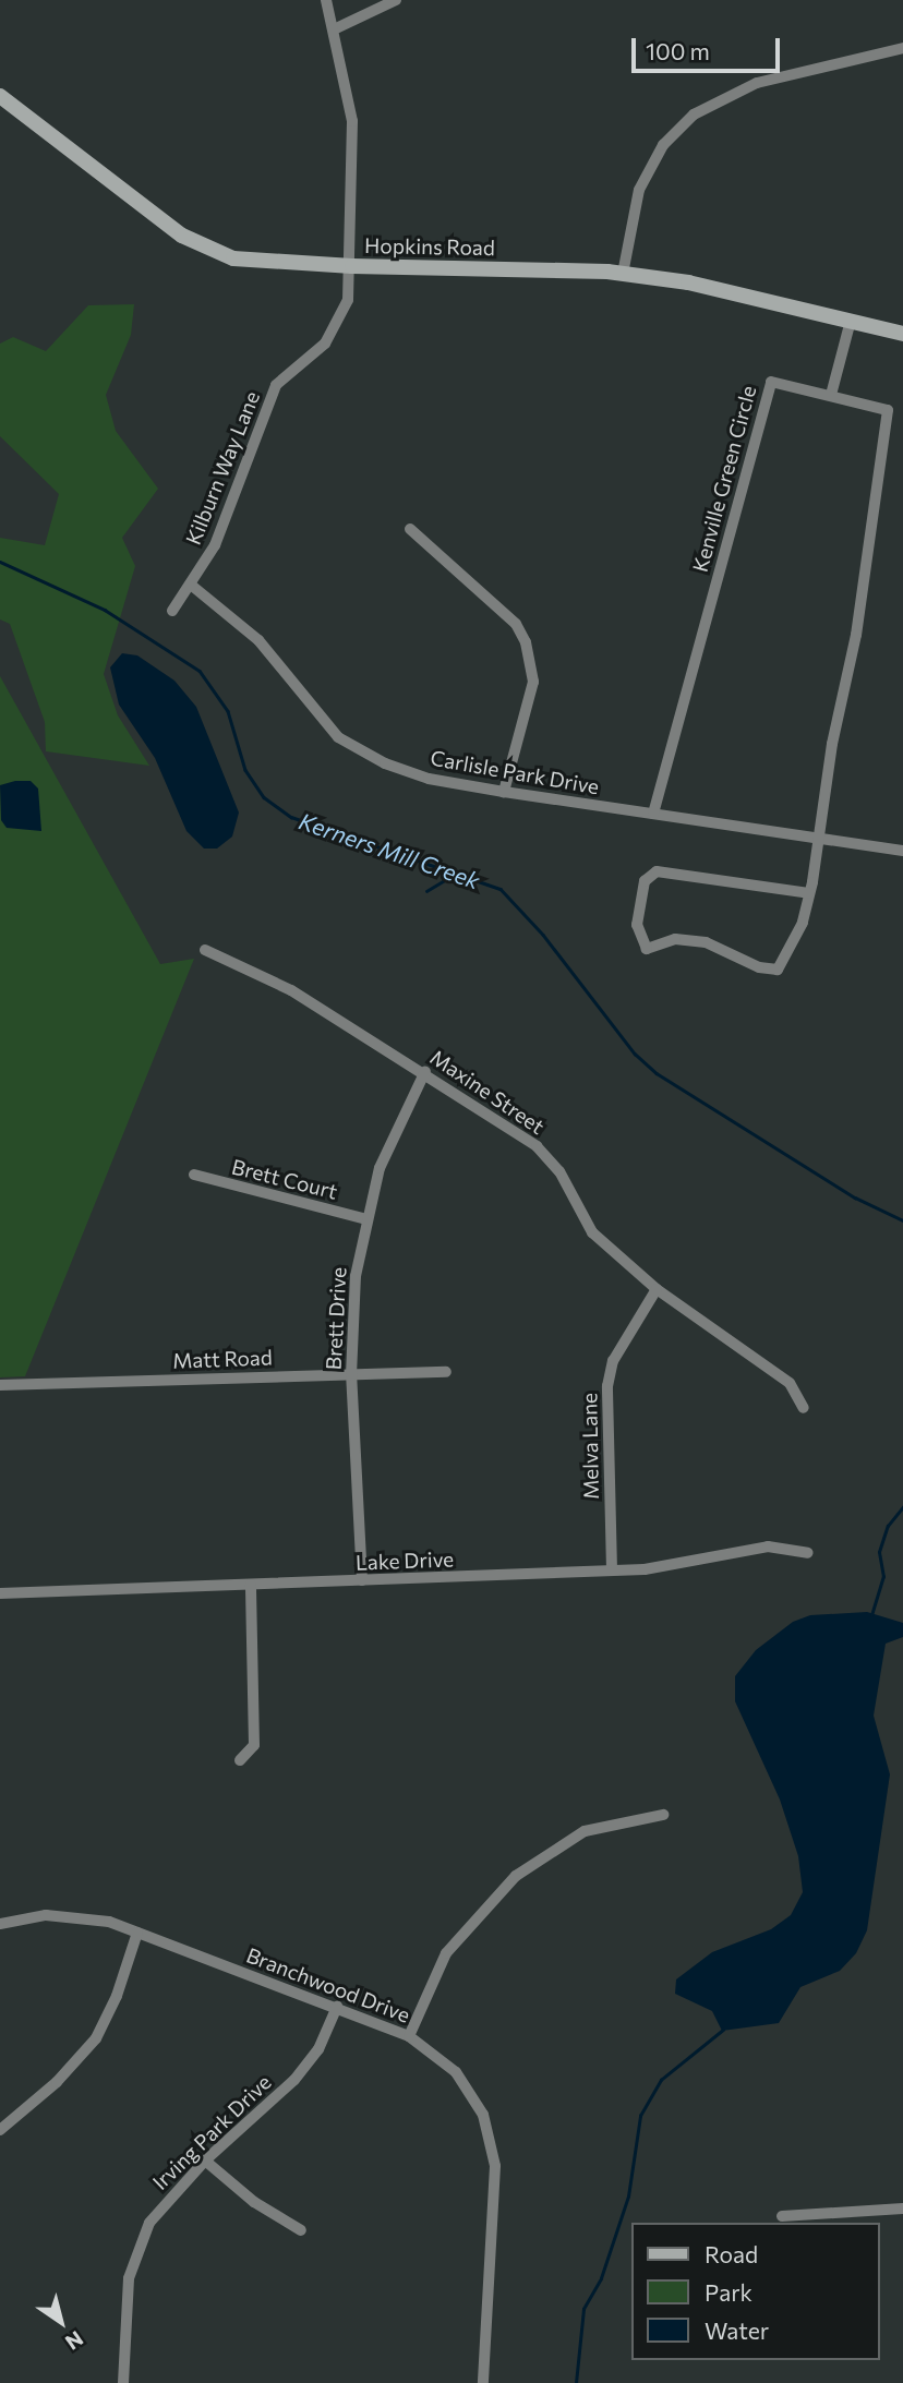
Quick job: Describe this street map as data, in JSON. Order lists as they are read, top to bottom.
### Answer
{
  "streets": {
    "main road": ["Hopkins Road"],
    "street": [
      "Kilburn Way Lane",
      "Kenville Green Circle",
      "Carlisle Park Drive",
      "Maxine Street",
      "Brett Court",
      "Brett Drive",
      "Matt Road",
      "Melva Lane",
      "Lake Drive",
      "Branchwood Drive",
      "Irving Park Drive"
    ]
  },
  "crossings": [
    ["Hopkins Road", "Kilburn Way Lane"],
    ["Kilburn Way Lane", "Carlisle Park Drive"],
    ["Kenville Green Circle", "Carlisle Park Drive"],
    ["Maxine Street", "Brett Drive"],
    ["Maxine Street", "Melva Lane"],
    ["Brett Court", "Brett Drive"],
    ["Brett Drive", "Matt Road"],
    ["Brett Drive", "Lake Drive"],
    ["Melva Lane", "Lake Drive"],
    ["Branchwood Drive", "Irving Park Drive"]
  ],
  "water": ["Kerners Mill Creek"],
  "legend": ["Road", "Park", "Water"],
  "scale_bar": "100 m",
  "north": "bottom right"
}
